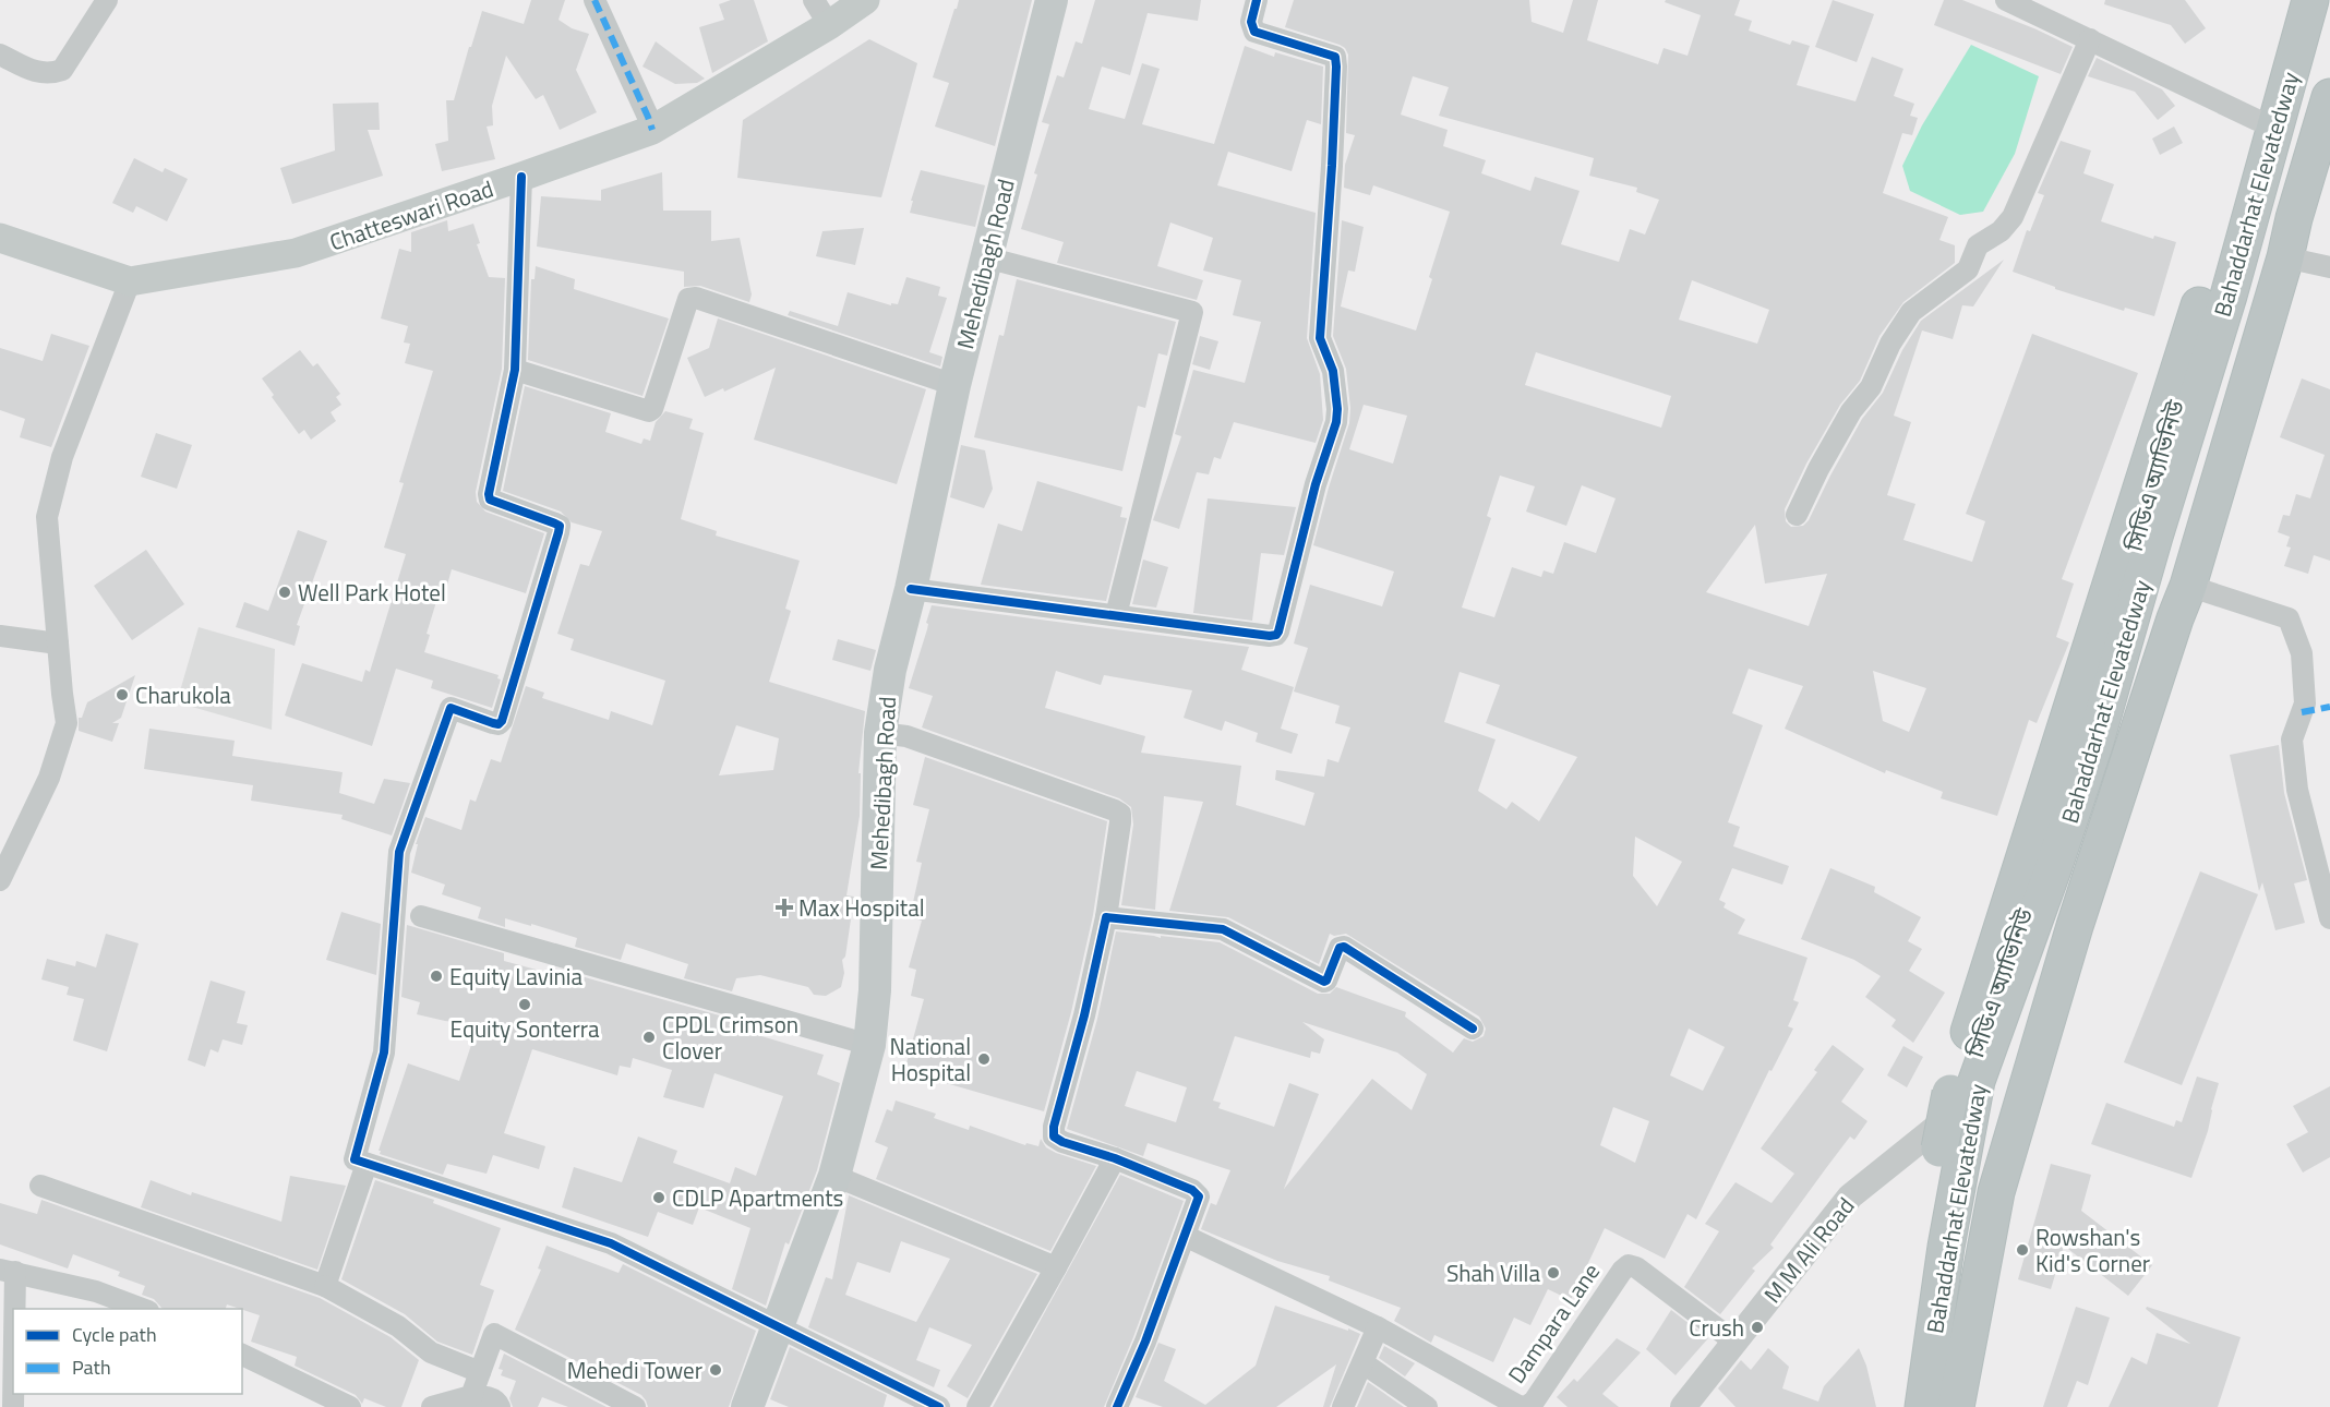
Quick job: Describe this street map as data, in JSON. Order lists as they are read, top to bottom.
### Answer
{
  "streets": {
    "highway": ["Bahaddarhat Elevatedway"],
    "main road": ["Chatteswari Road", "Mehedibagh Road"],
    "street": ["M M Ali Road", "Dampara Lane"]
  },
  "crossings": [
    ["M M Ali Road", "Dampara Lane"]
  ],
  "places": {
    "other": [
      "Well Park Hotel",
      "Charukola",
      "Equity Lavinia",
      "Equity Sonterra",
      "CPDL Crimson Clover",
      "National Hospital",
      "CDLP Apartments",
      "Rowshan's Kid's Corner",
      "Shah Villa",
      "Crush",
      "Mehedi Tower"
    ],
    "health": ["Max Hospital"]
  },
  "legend": ["Cycle path", "Path"]
}
